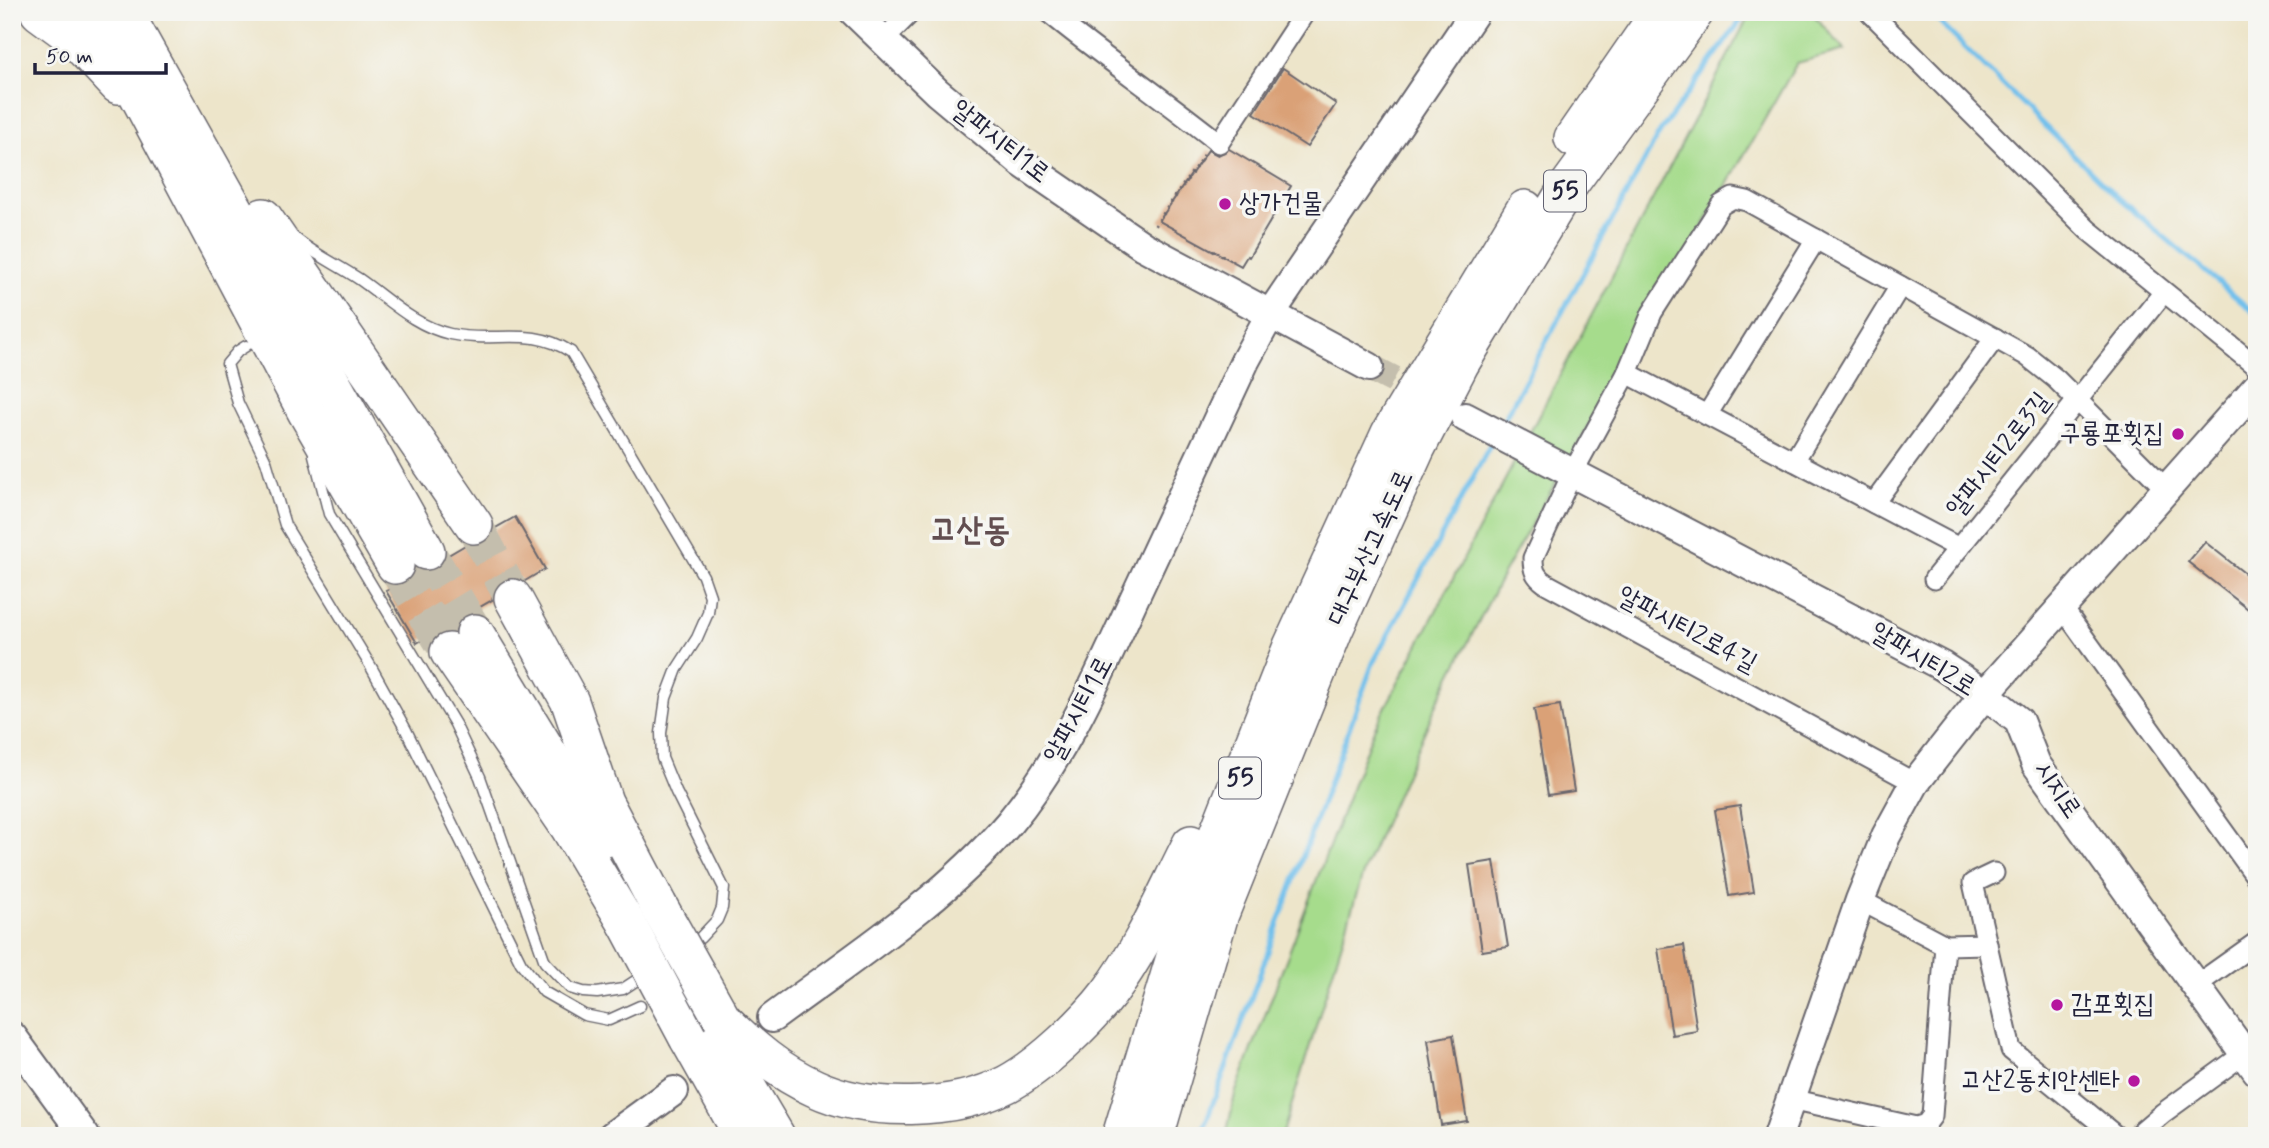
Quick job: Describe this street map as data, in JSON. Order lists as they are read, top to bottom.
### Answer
{
  "streets": {
    "highway": ["55", "대구부산고속도로"],
    "street": [
      "알파시티1로",
      "알파시티2로3길",
      "알파시티2로4길",
      "알파시티2로",
      "시지로"
    ]
  },
  "crossings": [
    ["알파시티2로3길", "알파시티2로4길"],
    ["알파시티2로3길", "알파시티2로"],
    ["알파시티2로4길", "알파시티2로"],
    ["알파시티2로", "시지로"]
  ],
  "districts": ["고산동"],
  "places": [
    "상가건물",
    "구룡포횟집",
    "감포횟집",
    "고산2동치안센타"
  ],
  "scale_bar": "50 m"
}
